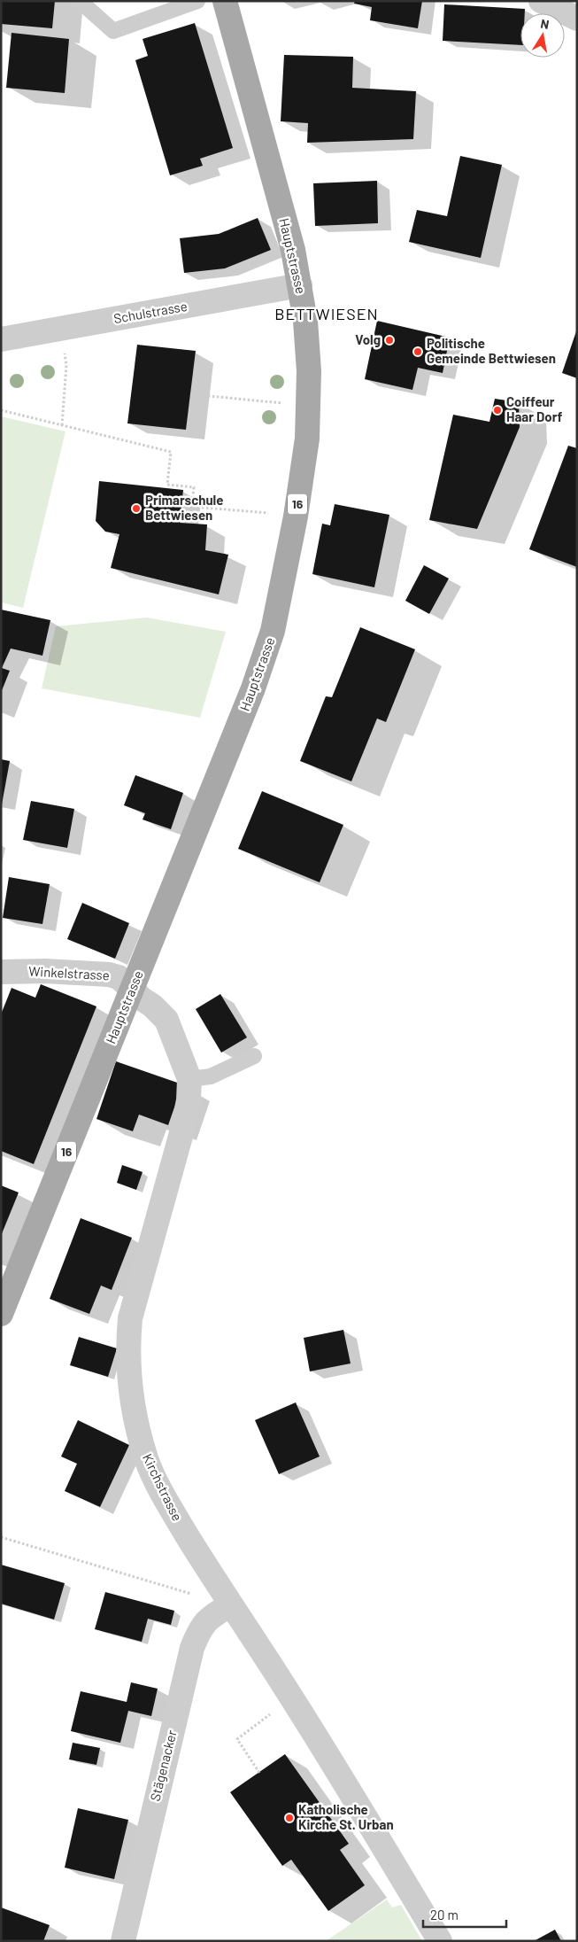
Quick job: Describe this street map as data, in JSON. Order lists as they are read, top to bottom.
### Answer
{
  "streets": {
    "main road": ["Hauptstrasse", "16"],
    "street": [
      "Schulstrasse",
      "Winkelstrasse",
      "Kirchstrasse",
      "Stägenacker"
    ]
  },
  "crossings": [
    ["Hauptstrasse", "Schulstrasse"],
    ["Hauptstrasse", "Winkelstrasse"],
    ["Hauptstrasse", "Kirchstrasse"],
    ["Winkelstrasse", "Kirchstrasse"],
    ["Kirchstrasse", "Stägenacker"]
  ],
  "districts": ["BETTWIESEN"],
  "places": [
    "Volg",
    "Politische Gemeinde Bettwiesen",
    "Coiffeur Haar Dorf",
    "Primarschule Bettwiesen",
    "Katholische Kirche St. Urban"
  ],
  "scale_bar": "20 m",
  "north": "top"
}
